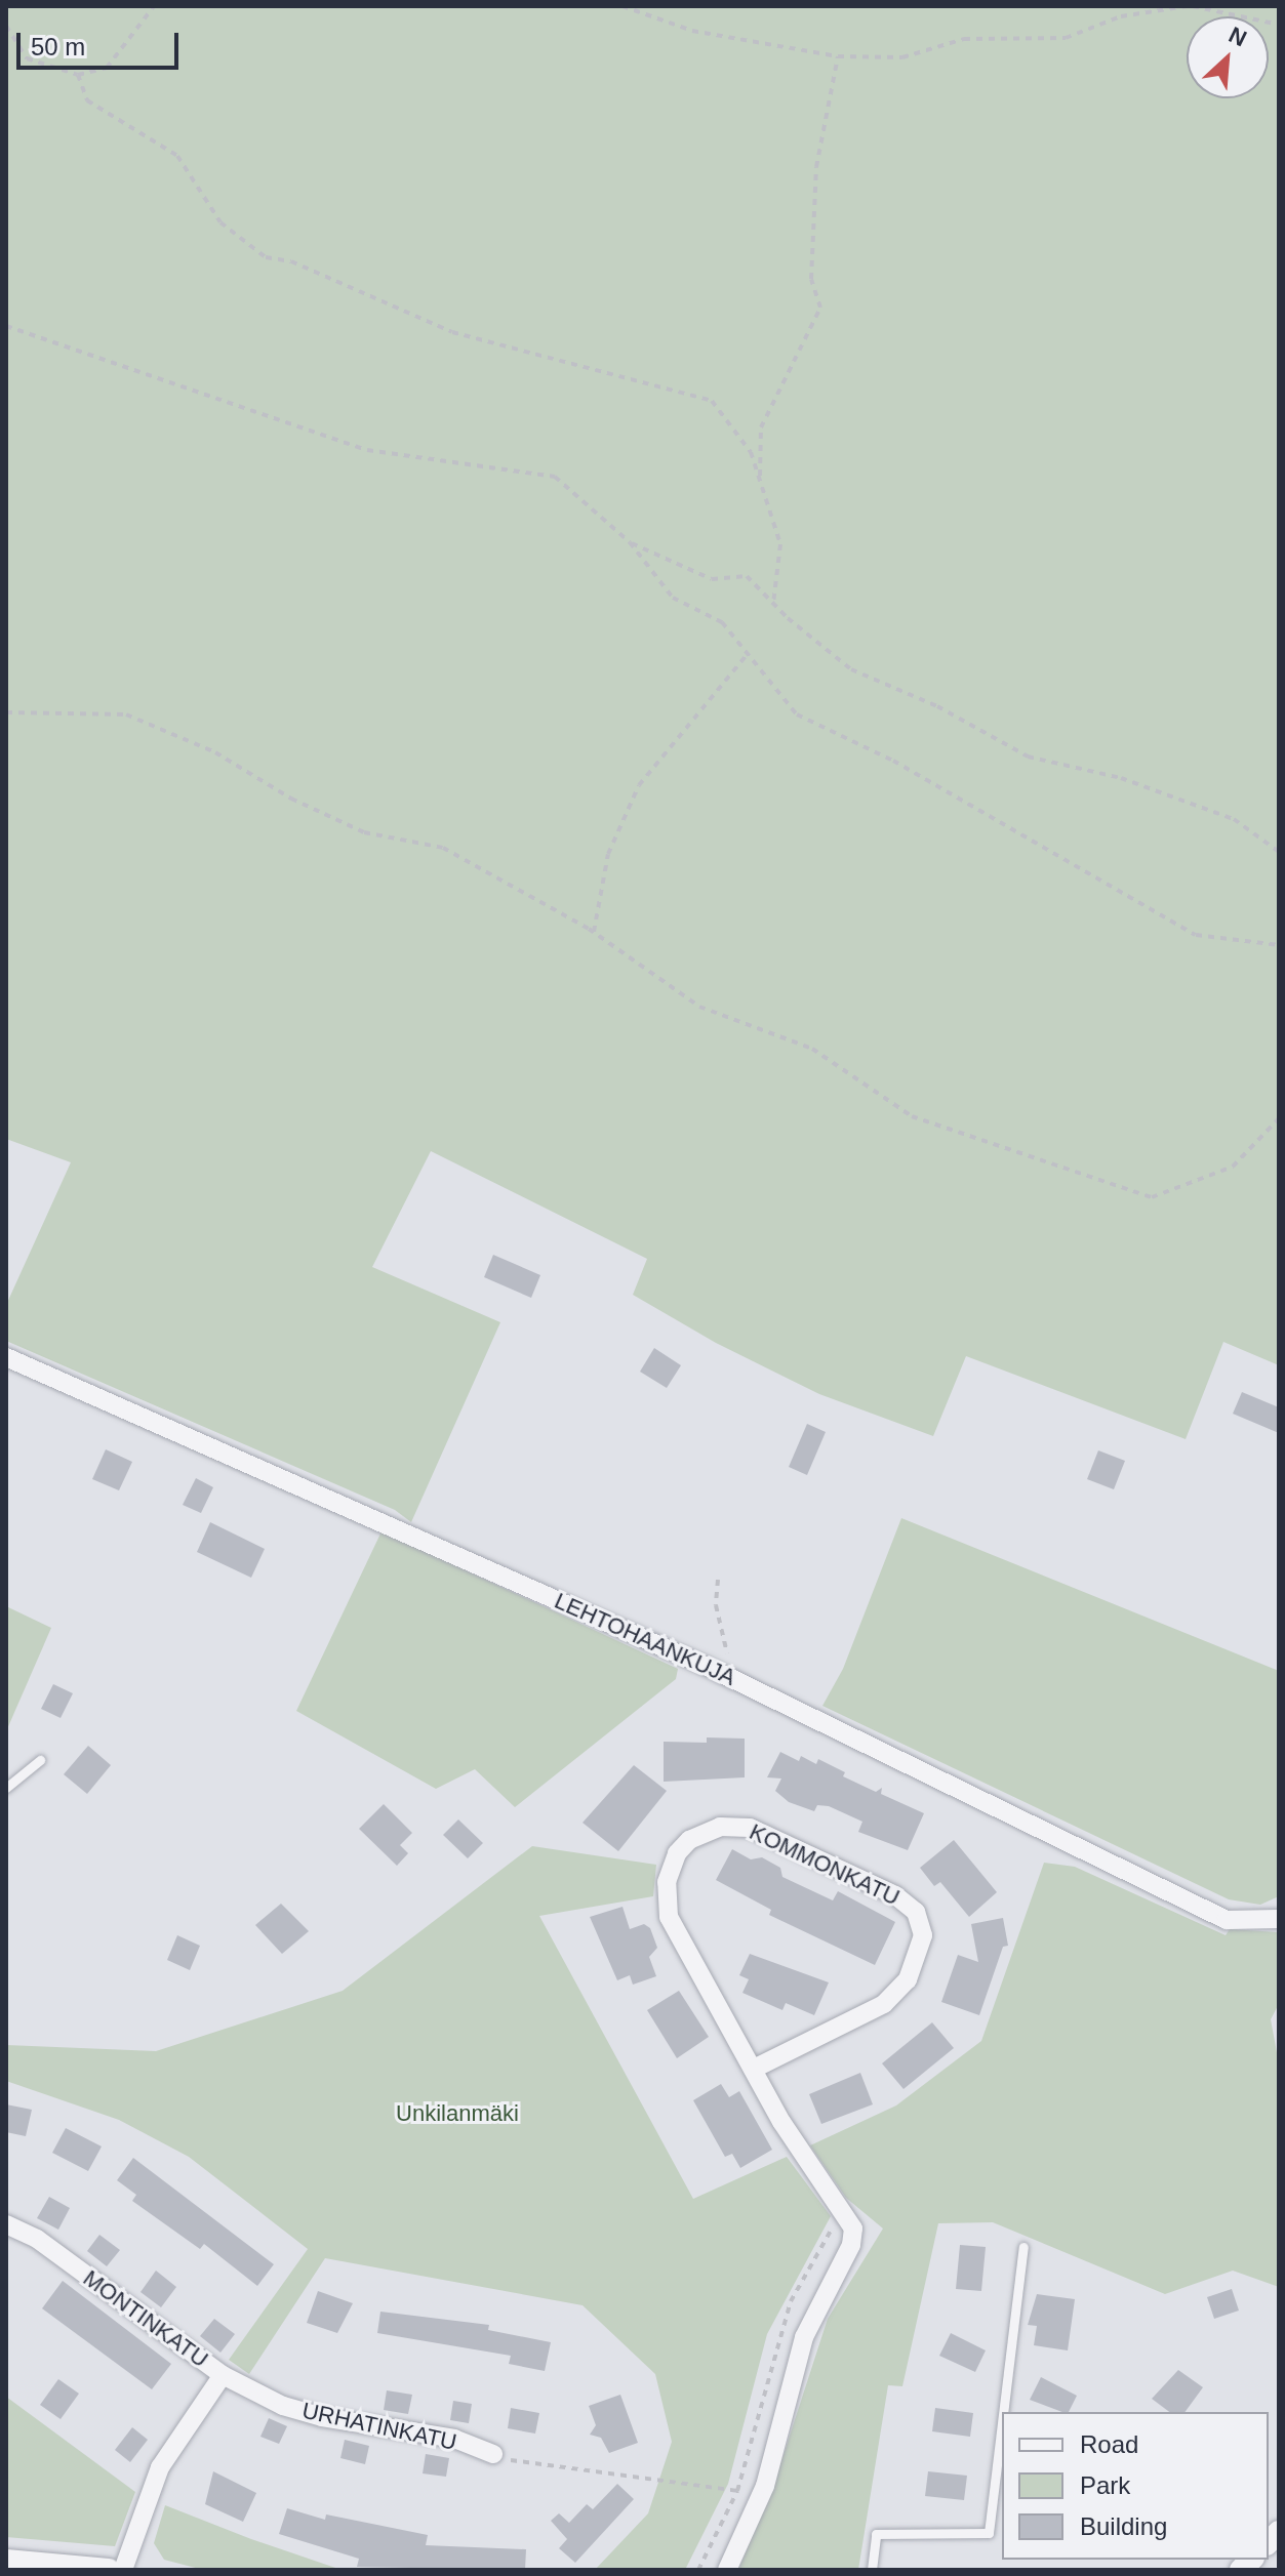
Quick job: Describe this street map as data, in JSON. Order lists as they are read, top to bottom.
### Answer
{
  "streets": {
    "street": [
      "LEHTOHAANKUJA",
      "KOMMONKATU",
      "MONTINKATU",
      "URHATINKATU"
    ]
  },
  "crossings": [
    ["MONTINKATU", "URHATINKATU"]
  ],
  "parks": ["Unkilanmäki"],
  "legend": ["Road", "Park", "Building"],
  "scale_bar": "50 m",
  "north": "top right"
}
